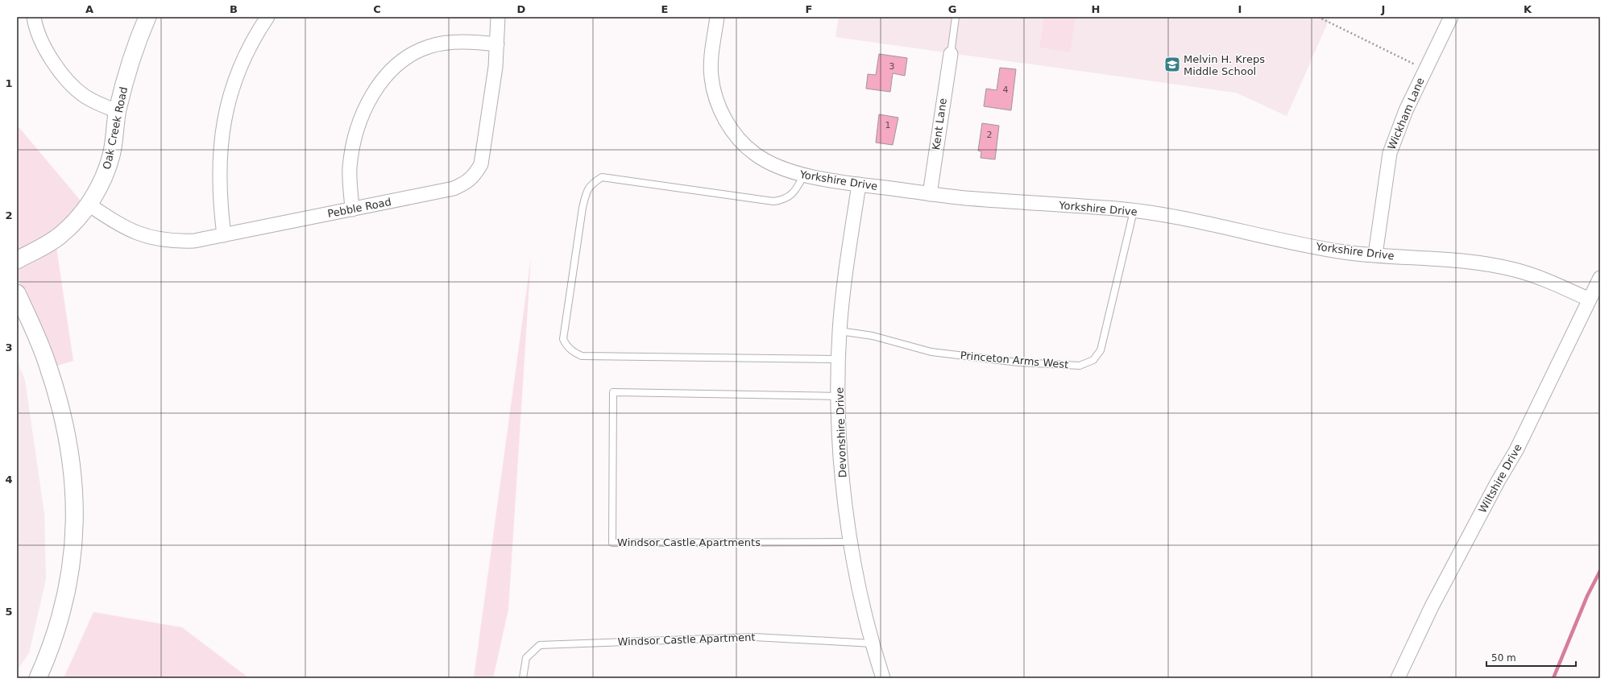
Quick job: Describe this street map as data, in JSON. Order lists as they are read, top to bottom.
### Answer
{
  "streets": {
    "street": [
      "Wickham Lane",
      "Kent Lane",
      "Oak Creek Road",
      "Yorkshire Drive",
      "Pebble Road",
      "Devonshire Drive",
      "Wiltshire Drive"
    ],
    "lane": ["Princeton Arms West", "Windsor Castle Apartments", "Windsor Castle Apartment"]
  },
  "crossings": [
    ["Wickham Lane", "Yorkshire Drive"],
    ["Kent Lane", "Yorkshire Drive"],
    ["Oak Creek Road", "Pebble Road"],
    ["Yorkshire Drive", "Princeton Arms West"],
    ["Yorkshire Drive", "Devonshire Drive"],
    ["Yorkshire Drive", "Wiltshire Drive"],
    ["Princeton Arms West", "Devonshire Drive"],
    ["Devonshire Drive", "Windsor Castle Apartments"],
    ["Devonshire Drive", "Windsor Castle Apartment"]
  ],
  "places": {
    "school or university": ["Melvin H. Kreps Middle School"]
  },
  "house_numbers": [
    "3",
    "4",
    "1",
    "2"
  ],
  "scale_bar": "50 m",
  "grid": {
    "columns": [
      "A",
      "B",
      "C",
      "D",
      "E",
      "F",
      "G",
      "H",
      "I",
      "J",
      "K"
    ],
    "rows": [
      "1",
      "2",
      "3",
      "4",
      "5"
    ]
  }
}
